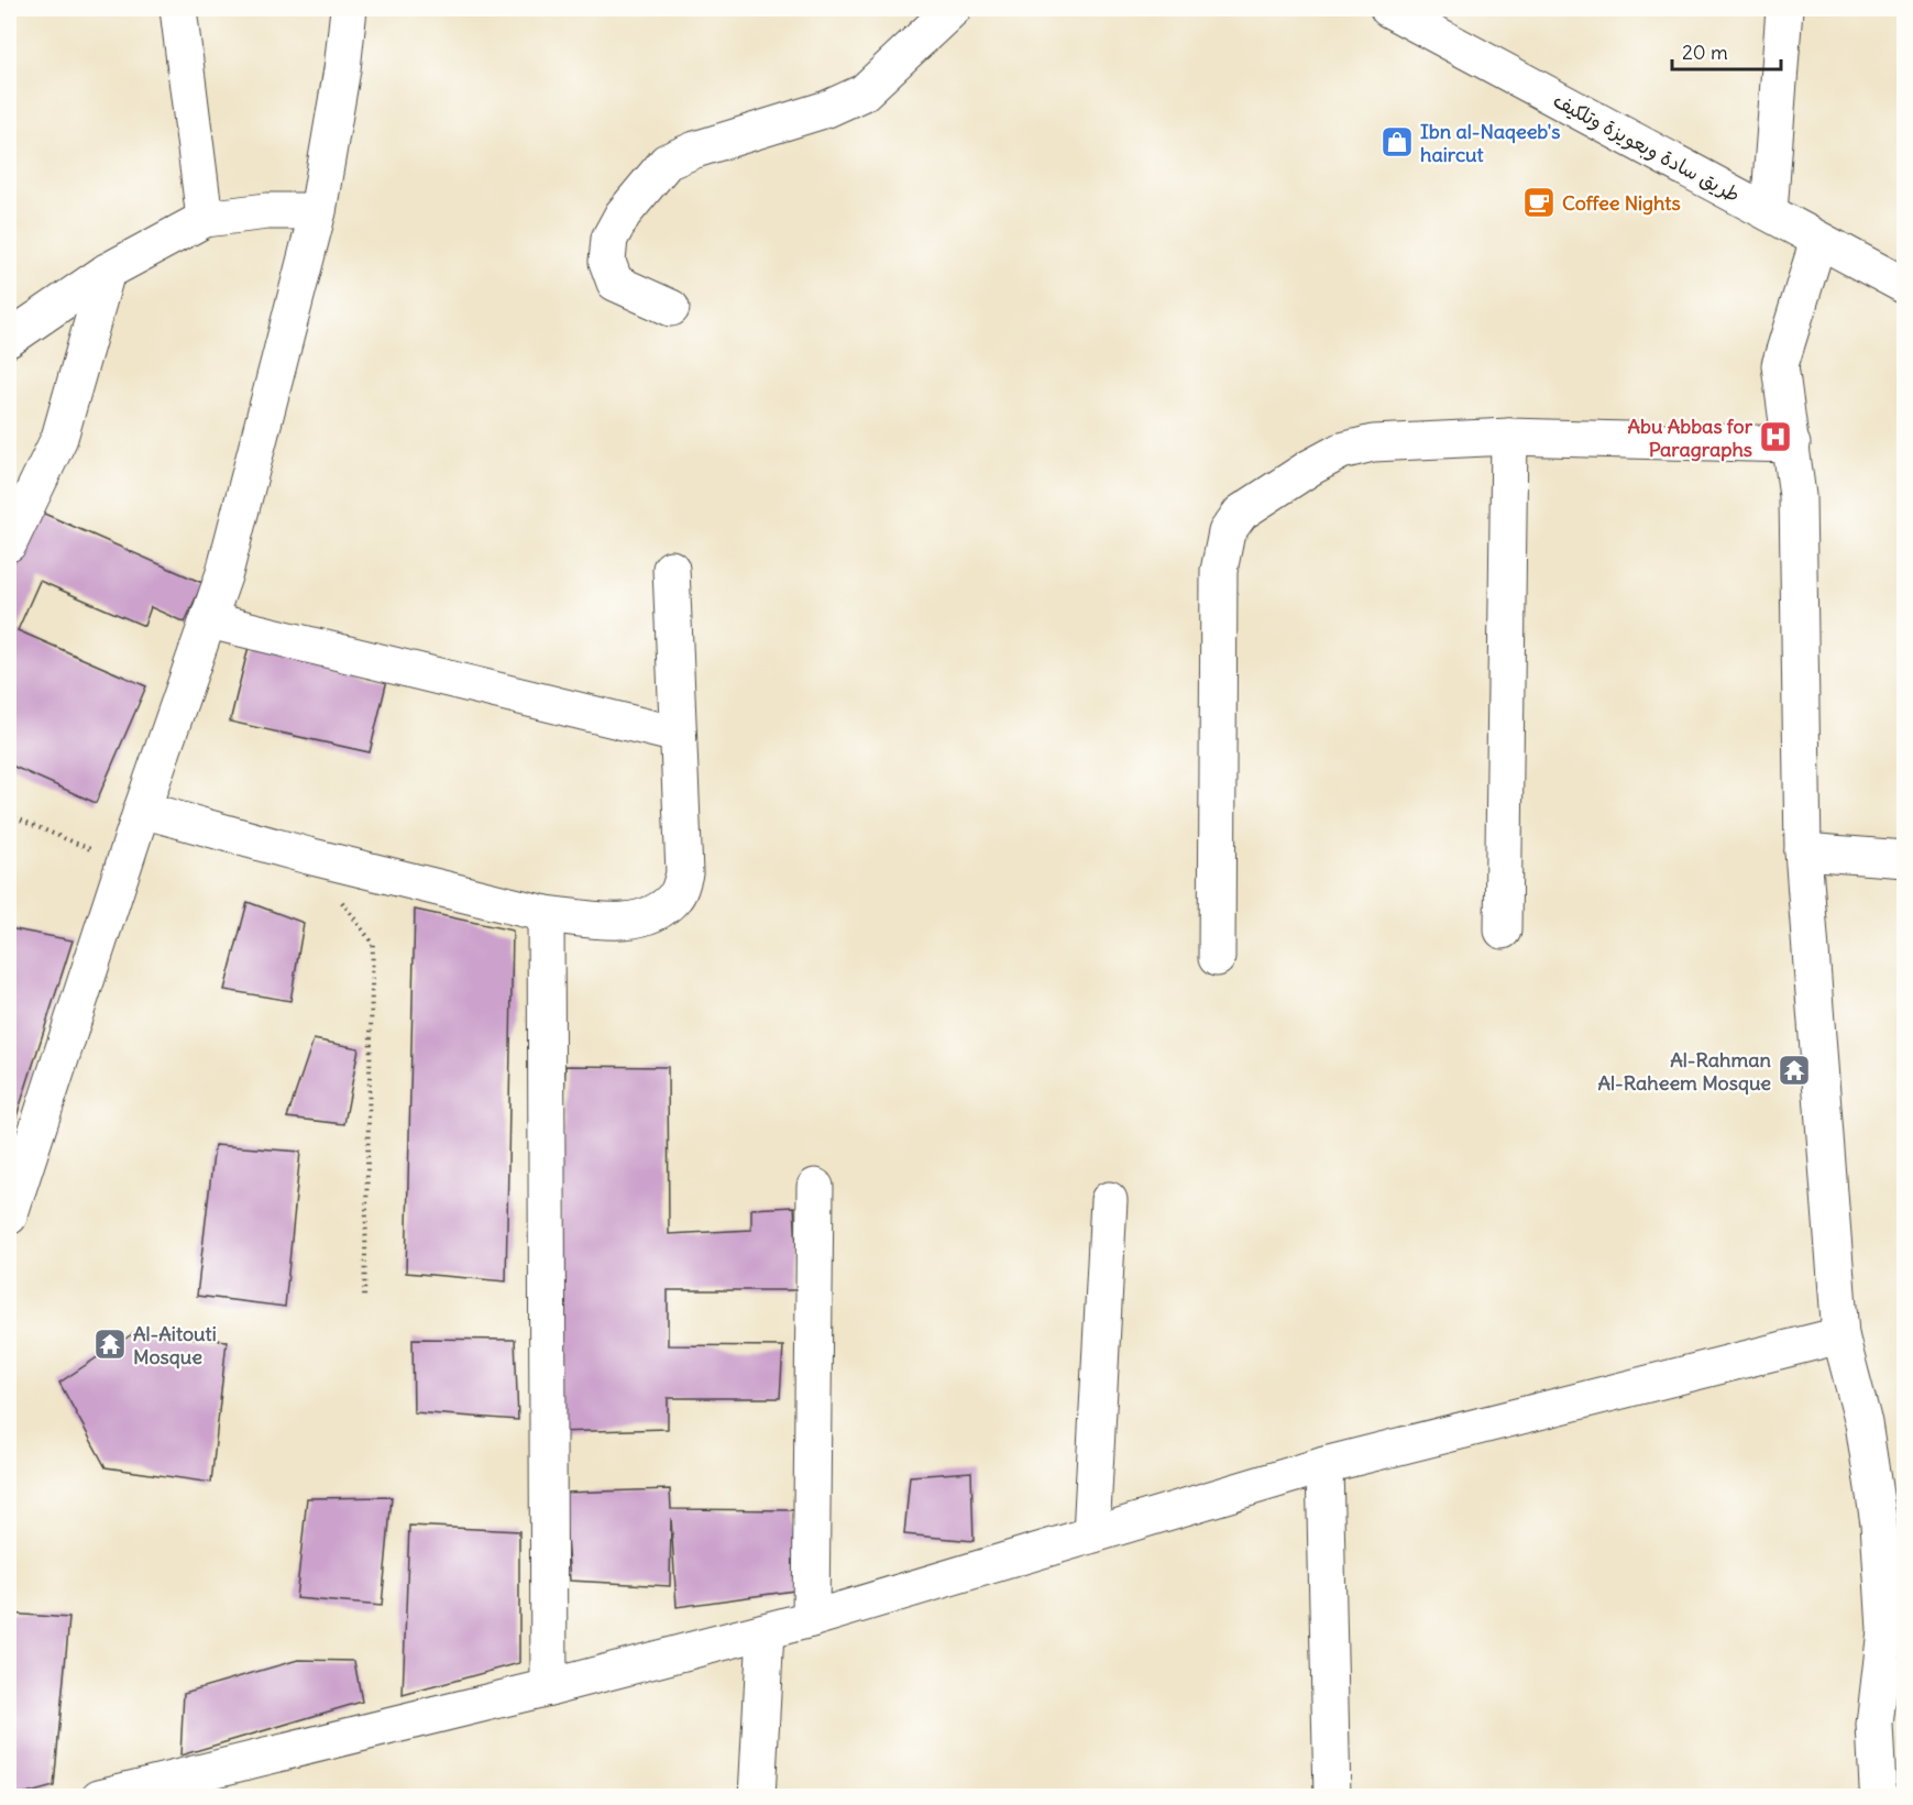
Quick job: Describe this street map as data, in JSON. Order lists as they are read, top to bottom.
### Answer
{
  "streets": {
    "street": ["طريق سادة وبعويزة وتلكيف"]
  },
  "places": {
    "shop": ["Ibn al-Naqeeb's haircut"],
    "cafe": ["Coffee Nights"],
    "hospital": ["Abu Abbas for Paragraphs"],
    "temple": ["Al-Rahman Al-Raheem Mosque", "Al-Aitouti Mosque"]
  },
  "scale_bar": "20 m"
}
